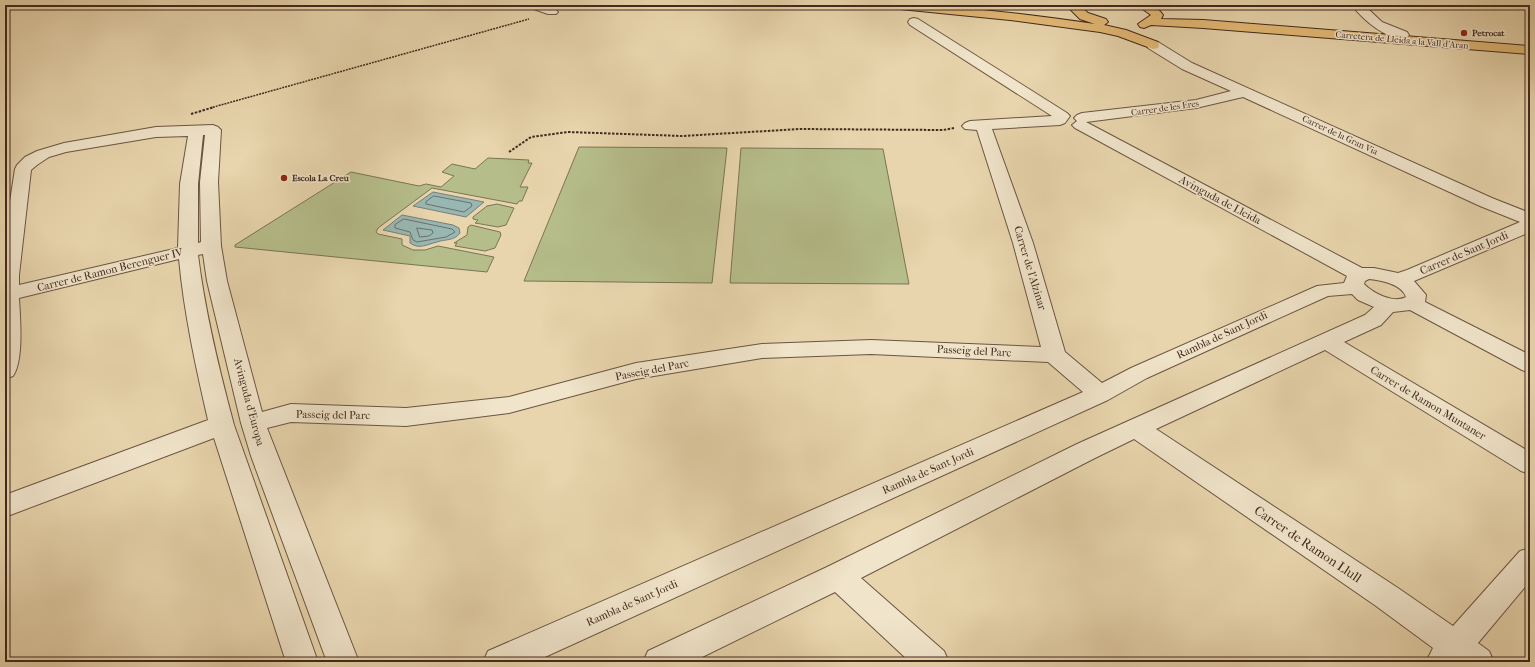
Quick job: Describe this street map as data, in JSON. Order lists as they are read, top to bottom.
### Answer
{
  "streets": {
    "main road": ["Carretera de Lleida a la Vall d'Aran"],
    "street": [
      "Carrer de les Eres",
      "Carrer de la Gran Via",
      "Avinguda de Lleida",
      "Carrer de Sant Jordi",
      "Carrer de l'Alzinar",
      "Carrer de Ramon Berenguer IV",
      "Rambla de Sant Jordi",
      "Passeig del Parc",
      "Avinguda d'Europa",
      "Carrer de Ramon Muntaner",
      "Carrer de Ramon Llull"
    ]
  },
  "crossings": [
    ["Carrer de les Eres", "Carrer de la Gran Via"],
    ["Carrer de les Eres", "Avinguda de Lleida"],
    ["Avinguda de Lleida", "Rambla de Sant Jordi"],
    ["Carrer de Sant Jordi", "Rambla de Sant Jordi"],
    ["Carrer de l'Alzinar", "Passeig del Parc"],
    ["Carrer de Ramon Berenguer IV", "Avinguda d'Europa"],
    ["Passeig del Parc", "Avinguda d'Europa"]
  ],
  "places": ["Petrocat", "Escola La Creu"]
}
